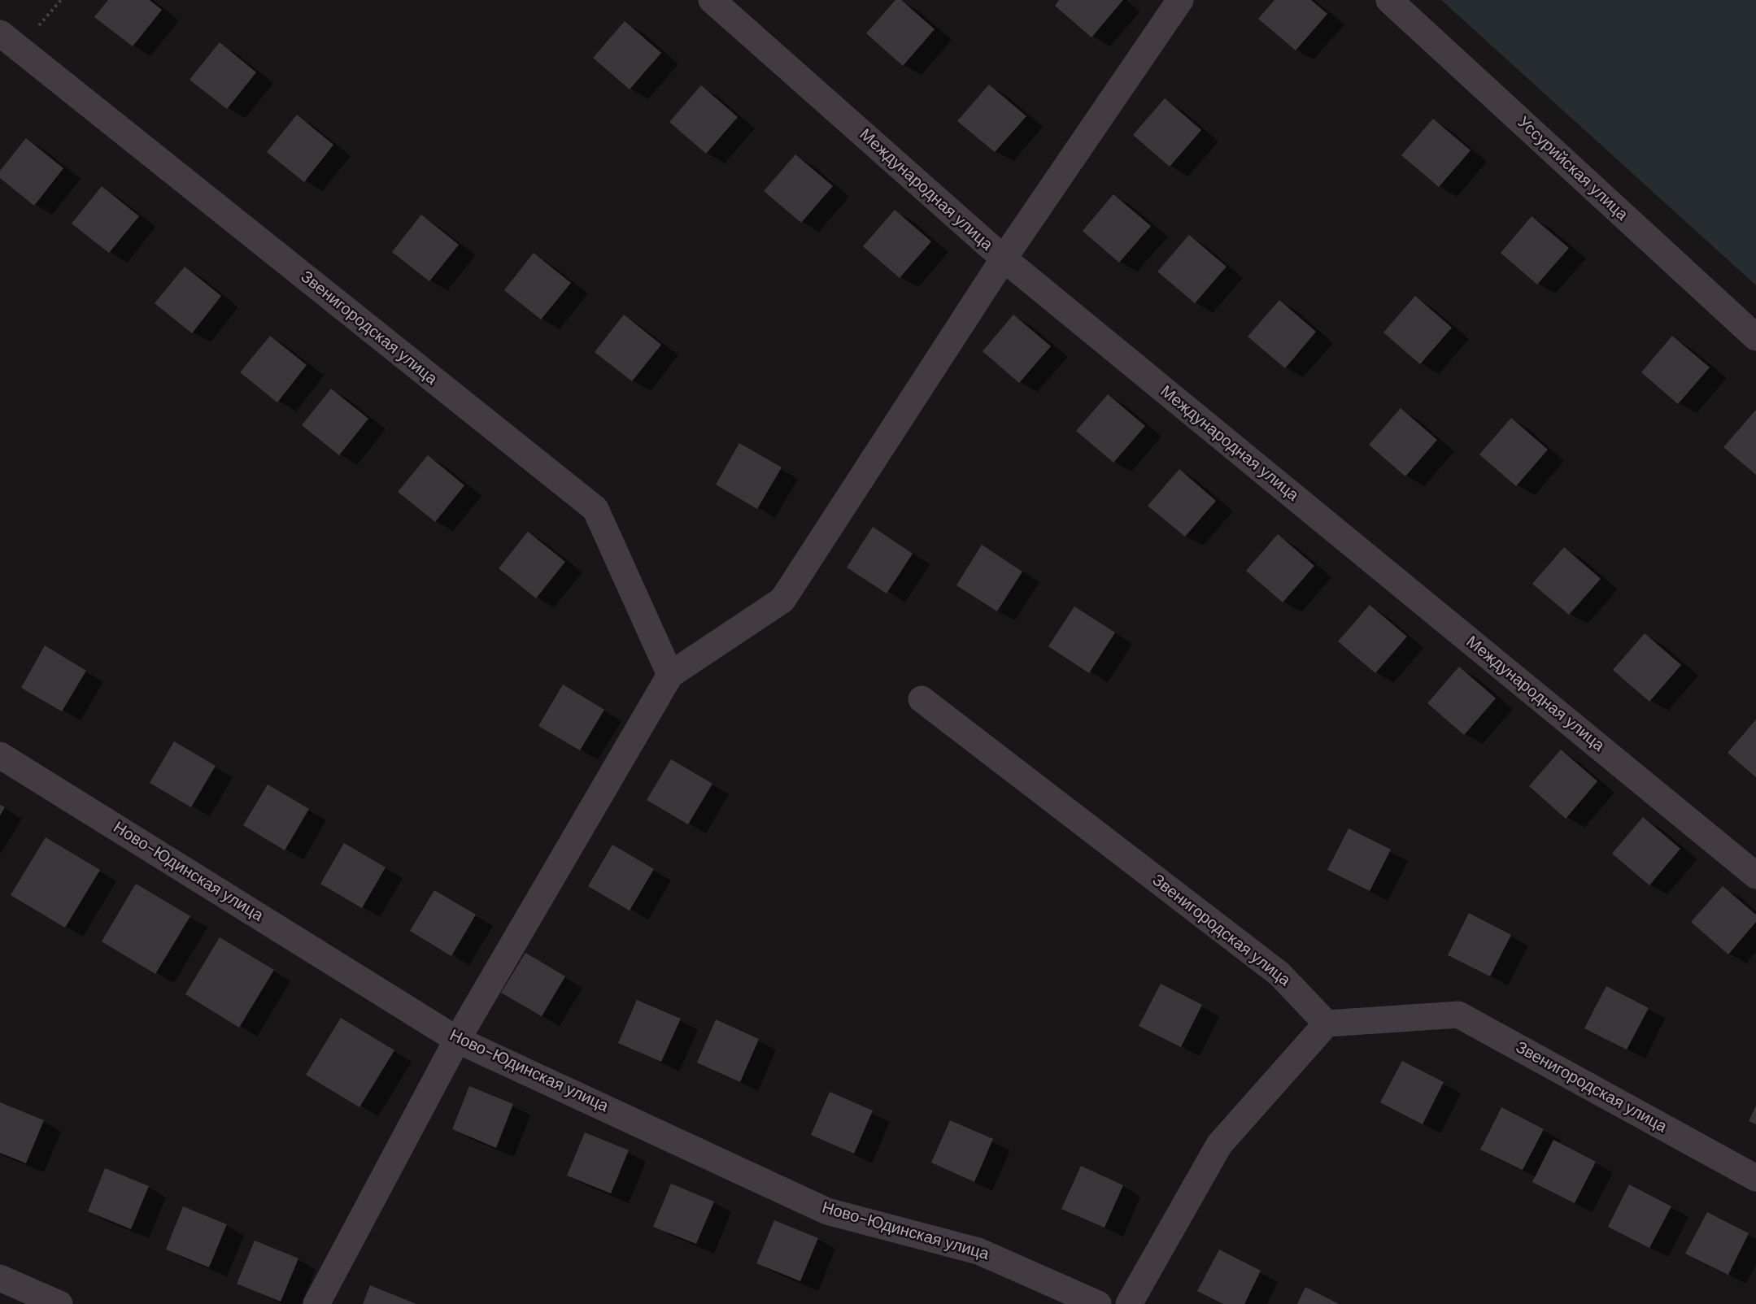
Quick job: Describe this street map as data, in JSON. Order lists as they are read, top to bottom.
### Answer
{
  "streets": {
    "street": [
      "Уссурийская улица",
      "Международная улица",
      "Звенигородская улица",
      "Ново-Юдинская улица"
    ]
  }
}
